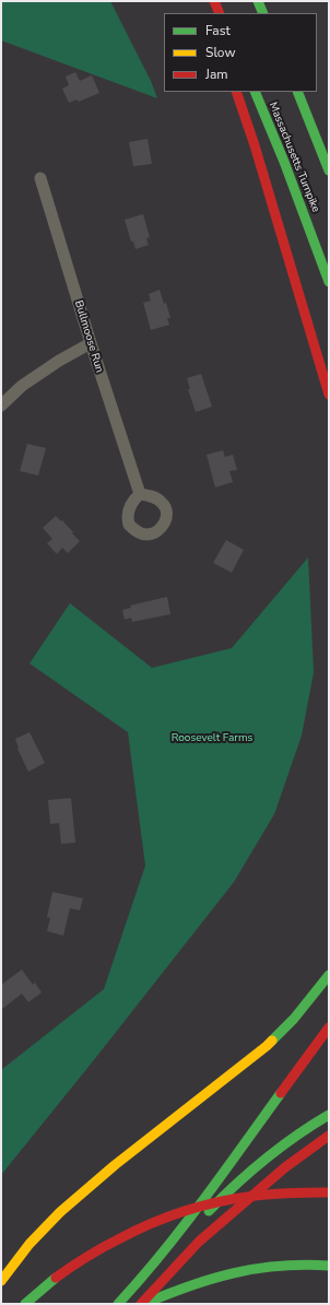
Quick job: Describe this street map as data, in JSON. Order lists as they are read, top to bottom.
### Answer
{
  "streets": {
    "highway": ["Massachusetts Turnpike"],
    "street": ["Bullmoose Run"]
  },
  "parks": ["Roosevelt Farms"],
  "legend": ["Fast", "Slow", "Jam"]
}
